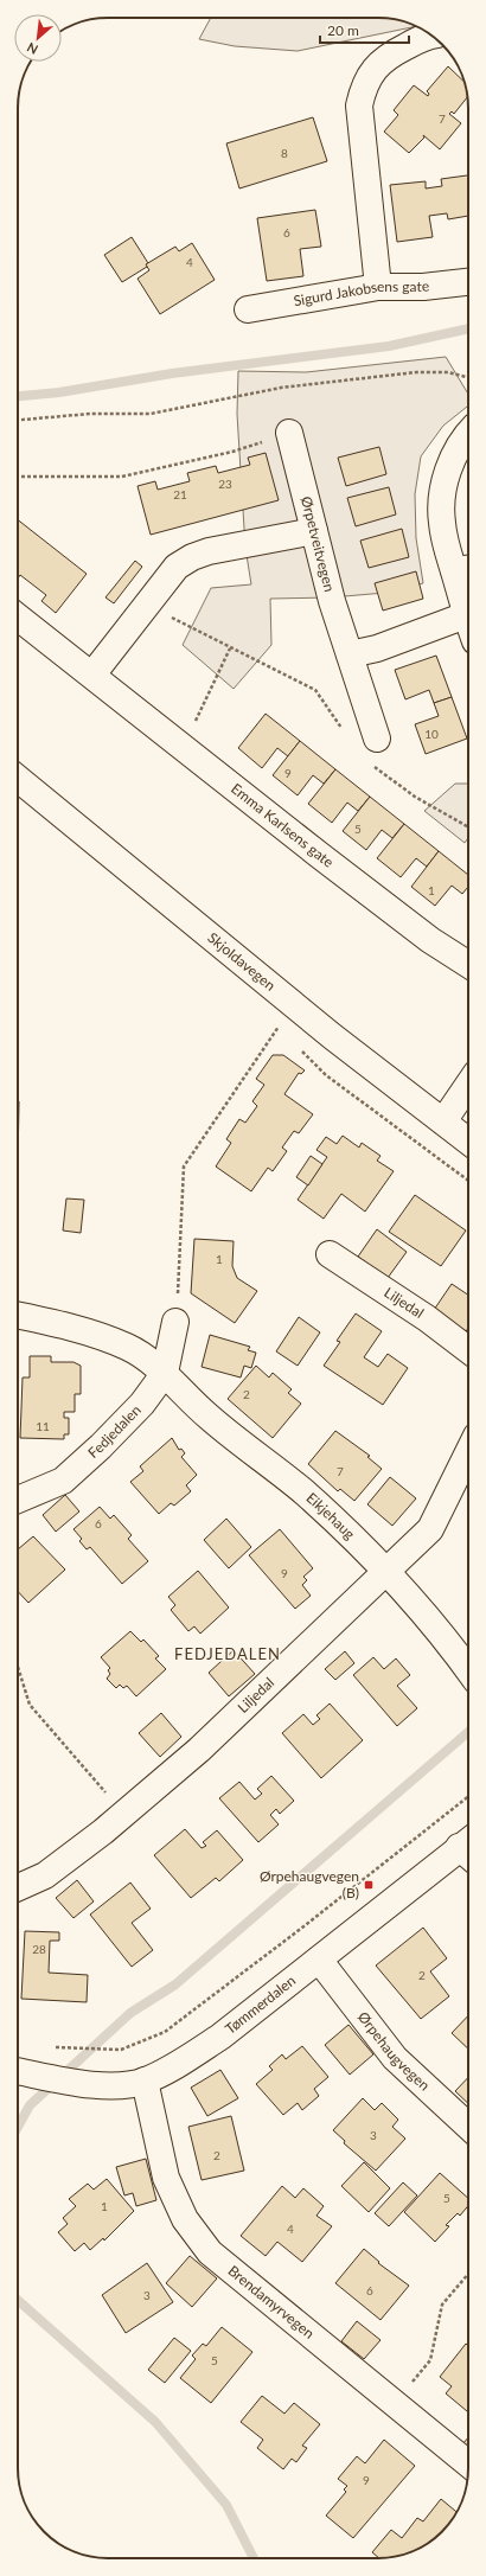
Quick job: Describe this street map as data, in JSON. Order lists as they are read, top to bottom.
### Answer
{
  "streets": {
    "street": [
      "Sigurd Jakobsens gate",
      "Ørpetveitvegen",
      "Emma Karlsens gate",
      "Skjoldavegen",
      "Liljedal",
      "Fedjedalen",
      "Eikjehaug",
      "Tømmerdalen",
      "Ørpehaugvegen",
      "Brendamyrvegen"
    ]
  },
  "crossings": [
    ["Liljedal", "Eikjehaug"],
    ["Fedjedalen", "Eikjehaug"],
    ["Tømmerdalen", "Ørpehaugvegen"],
    ["Tømmerdalen", "Brendamyrvegen"]
  ],
  "districts": ["FEDJEDALEN"],
  "places": {
    "transit": ["Ørpehaugvegen (B)"]
  },
  "house_numbers": [
    "7",
    "8",
    "6",
    "4",
    "23",
    "21",
    "10",
    "9",
    "5",
    "1",
    "1",
    "2",
    "11",
    "7",
    "6",
    "9",
    "28",
    "2",
    "3",
    "2",
    "5",
    "1",
    "4",
    "6",
    "3",
    "5",
    "9"
  ],
  "scale_bar": "20 m",
  "north": "bottom left"
}
